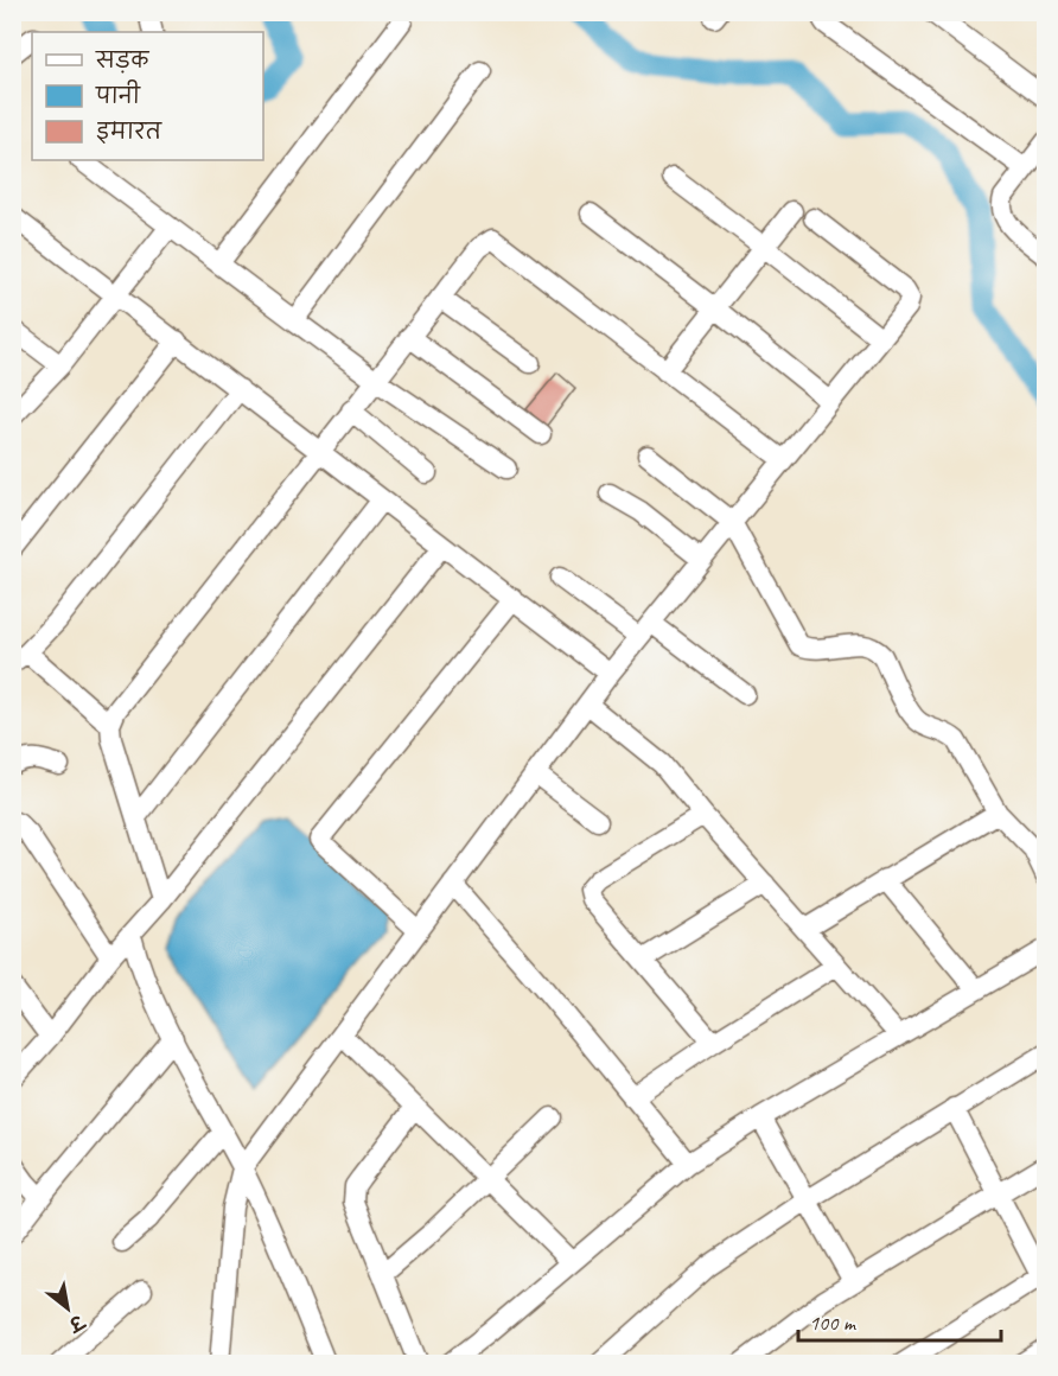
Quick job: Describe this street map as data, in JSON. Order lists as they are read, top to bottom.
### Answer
{
  "legend": ["सड़क", "पानी", "इमारत"],
  "scale_bar": "100 m",
  "north": "bottom right"
}
